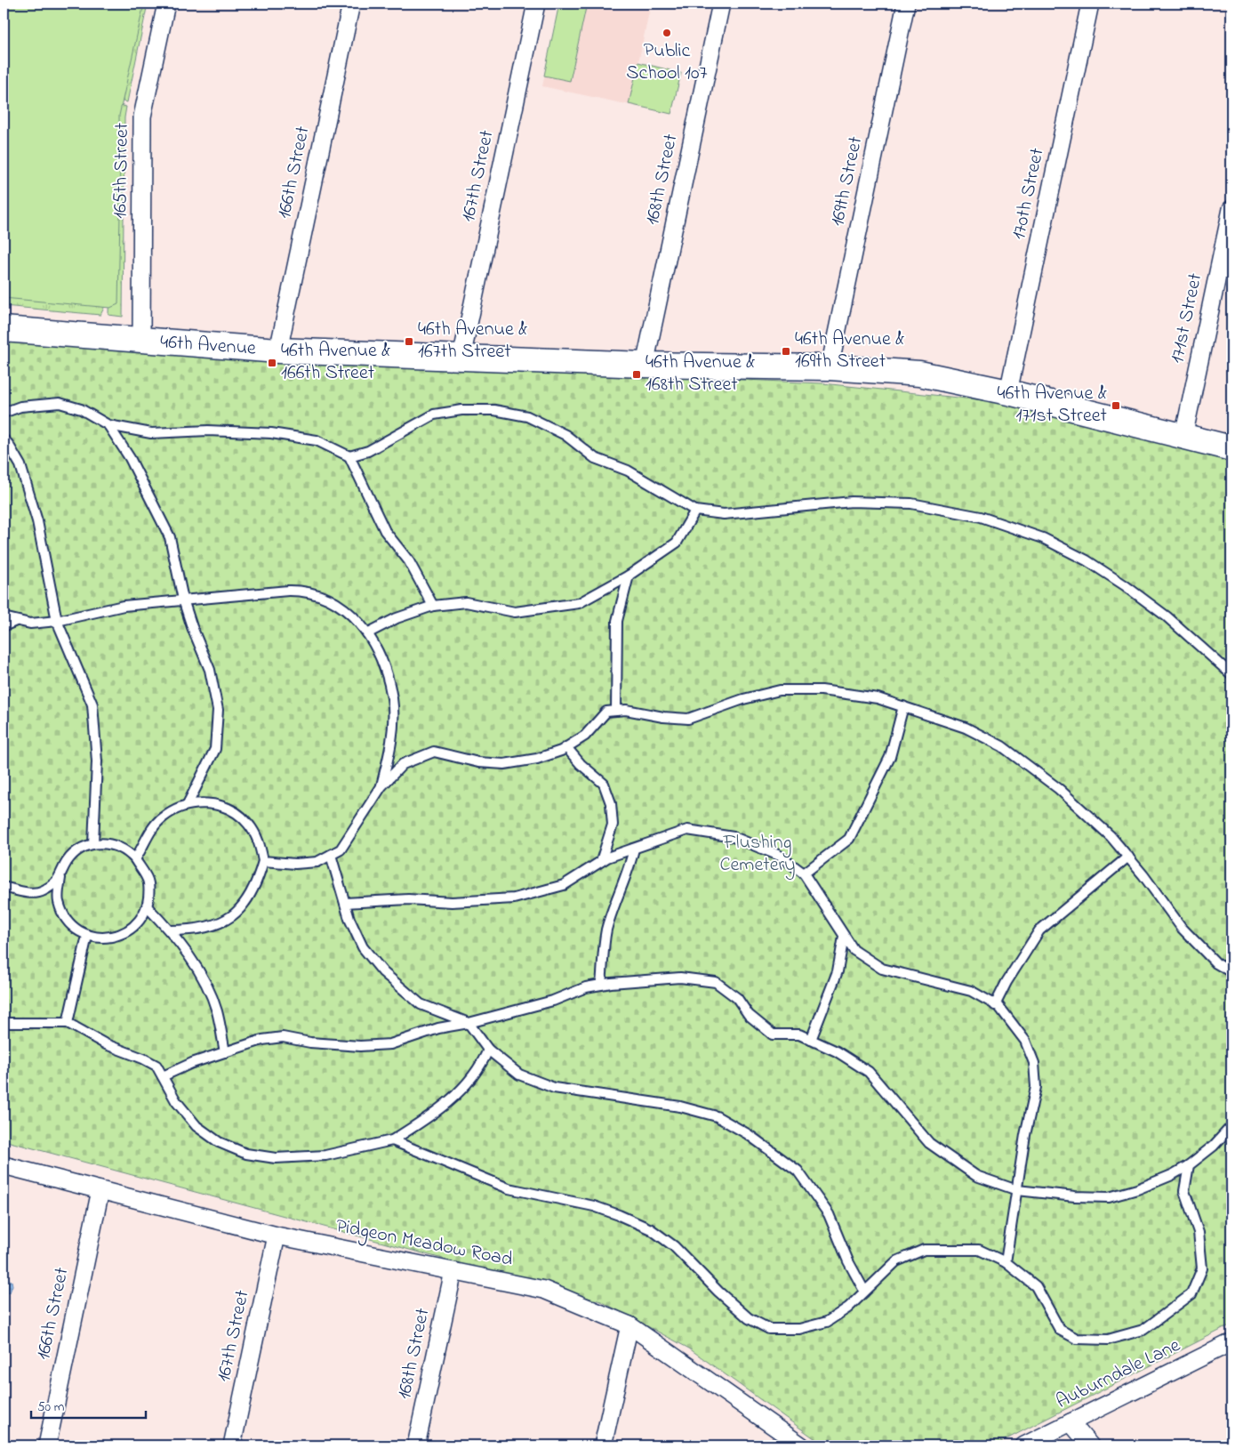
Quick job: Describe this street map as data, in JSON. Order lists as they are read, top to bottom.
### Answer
{
  "streets": {
    "street": [
      "165th Street",
      "166th Street",
      "167th Street",
      "168th Street",
      "169th Street",
      "170th Street",
      "171st Street",
      "46th Avenue",
      "Pidgeon Meadow Road",
      "Auburndale Lane"
    ]
  },
  "crossings": [
    ["165th Street", "46th Avenue"],
    ["166th Street", "46th Avenue"],
    ["166th Street", "Pidgeon Meadow Road"],
    ["167th Street", "46th Avenue"],
    ["167th Street", "Pidgeon Meadow Road"],
    ["168th Street", "46th Avenue"],
    ["168th Street", "Pidgeon Meadow Road"],
    ["169th Street", "46th Avenue"],
    ["170th Street", "46th Avenue"],
    ["171st Street", "46th Avenue"]
  ],
  "parks": ["Flushing Cemetery"],
  "places": {
    "other": ["Public School 107"],
    "transit": [
      "46th Avenue & 167th Street",
      "46th Avenue & 169th Street",
      "46th Avenue & 166th Street",
      "46th Avenue & 168th Street",
      "46th Avenue & 171st Street"
    ]
  },
  "scale_bar": "50 m"
}
